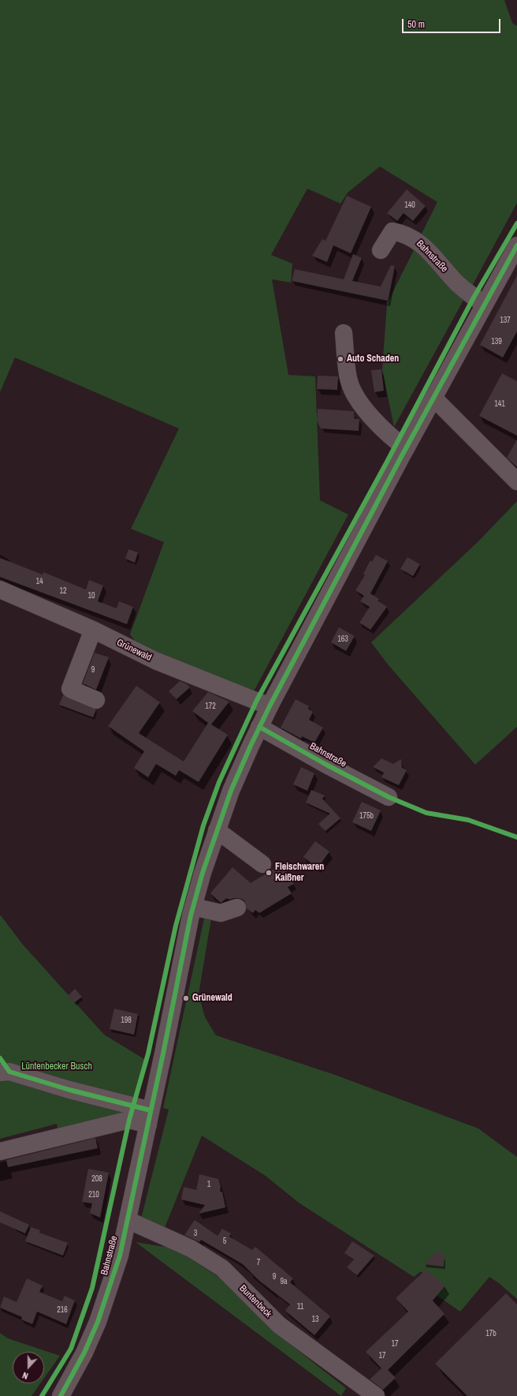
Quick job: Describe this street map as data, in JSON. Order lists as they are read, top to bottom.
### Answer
{
  "streets": {
    "main road": ["Bahnstraße"],
    "street": ["Grünewald", "Buntenbeck"]
  },
  "crossings": [
    ["Bahnstraße", "Grünewald"],
    ["Bahnstraße", "Buntenbeck"]
  ],
  "parks": ["Lüntenbecker Busch"],
  "places": ["Auto Schaden", "Fleischwaren Kaißner", "Grünewald"],
  "house_numbers": [
    "140",
    "137",
    "139",
    "141",
    "14",
    "12",
    "10",
    "163",
    "9",
    "172",
    "175b",
    "198",
    "208",
    "1",
    "210",
    "3",
    "5",
    "7",
    "9",
    "9a",
    "11",
    "216",
    "13",
    "17b",
    "17",
    "17"
  ],
  "scale_bar": "50 m",
  "north": "bottom"
}
